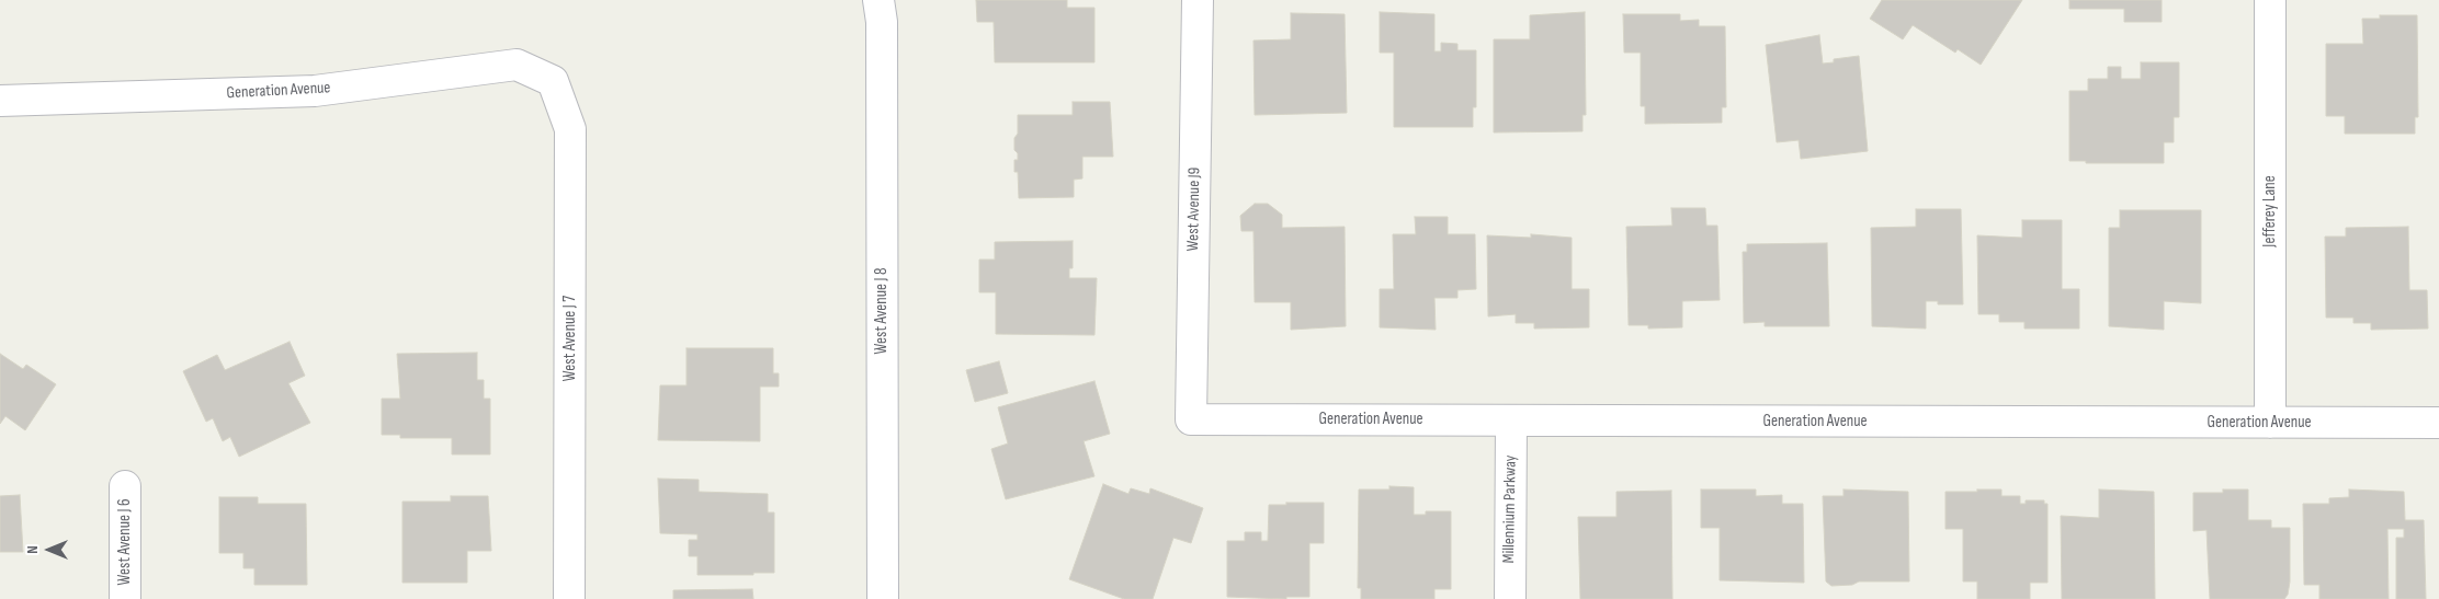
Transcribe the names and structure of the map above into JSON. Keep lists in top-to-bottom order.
{
  "streets": {
    "street": [
      "Generation Avenue",
      "West Avenue J9",
      "Jefferey Lane",
      "West Avenue J 8",
      "West Avenue J 7",
      "Millennium Parkway",
      "West Avenue J 6"
    ]
  },
  "crossings": [
    ["Generation Avenue", "West Avenue J9"],
    ["Generation Avenue", "Jefferey Lane"],
    ["Generation Avenue", "West Avenue J 7"],
    ["Generation Avenue", "Millennium Parkway"]
  ],
  "north": "left"
}
